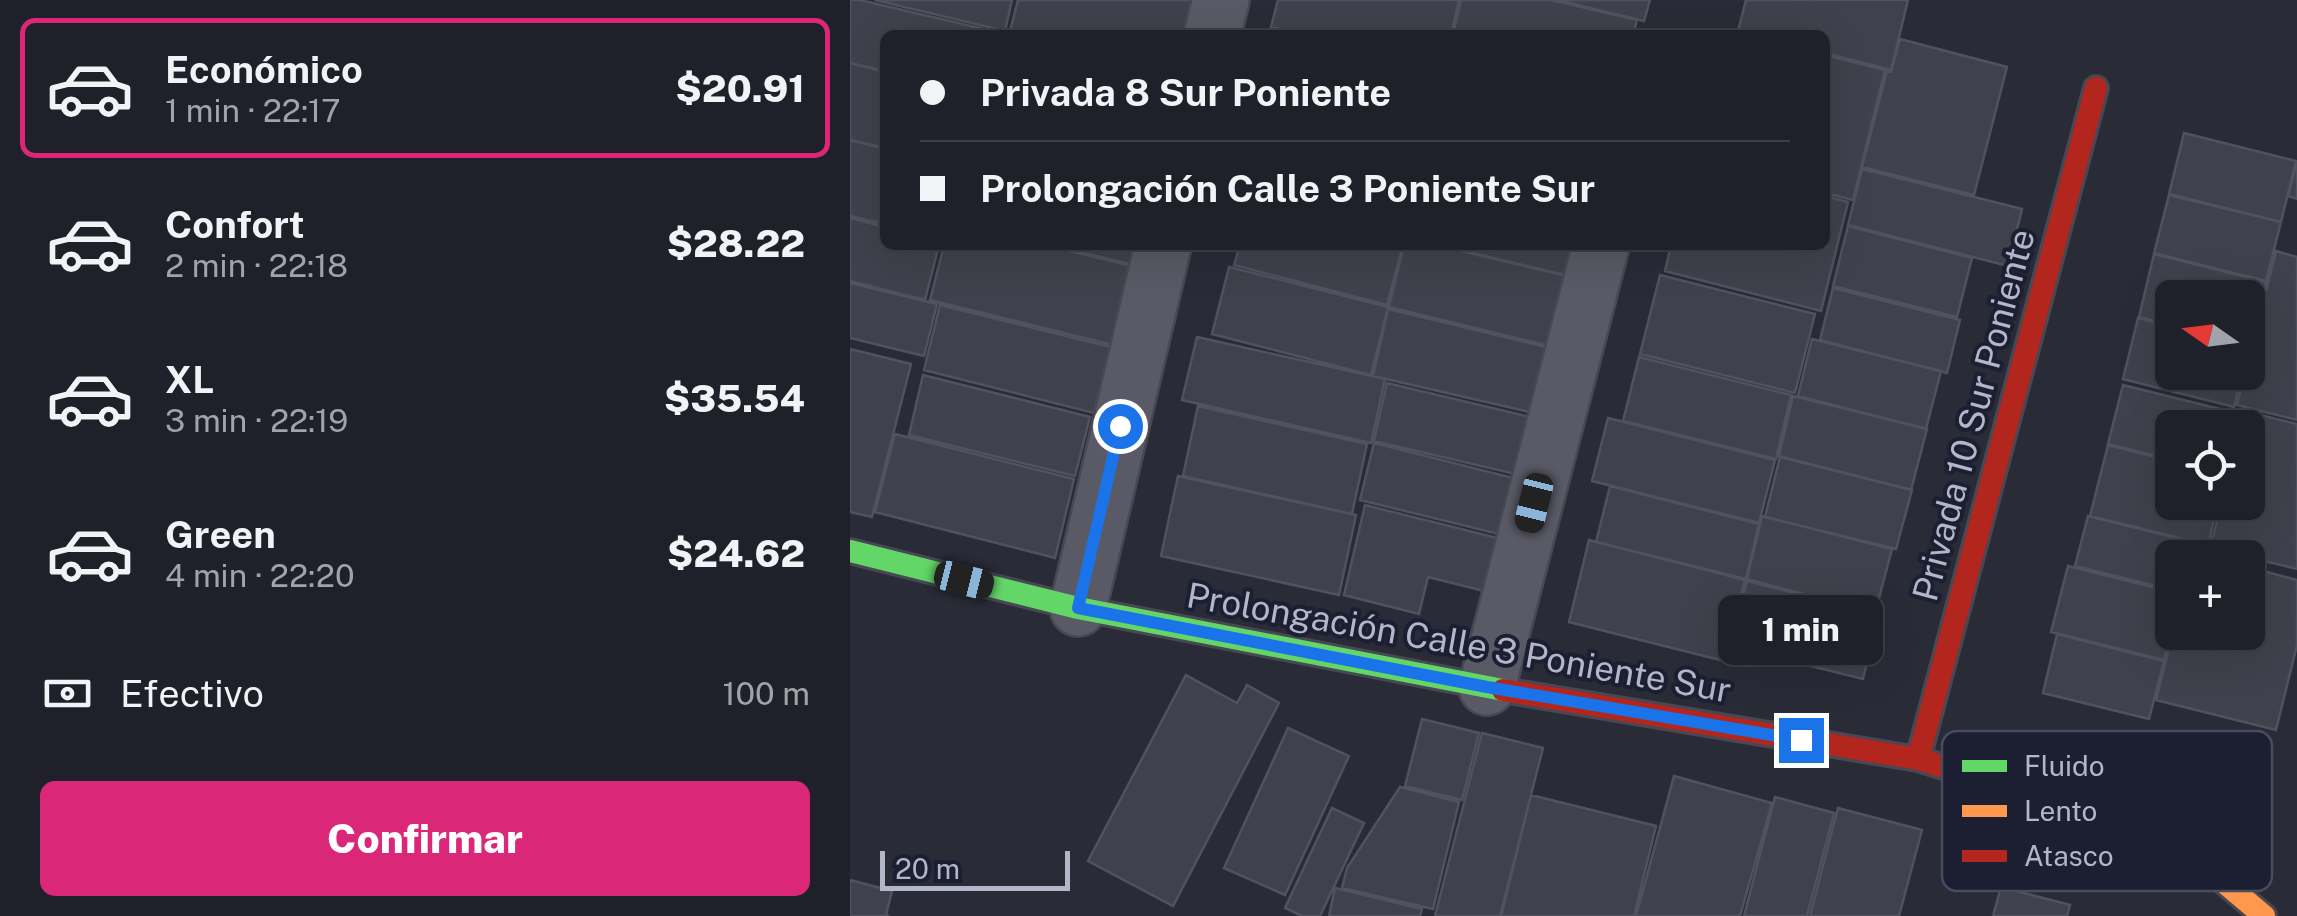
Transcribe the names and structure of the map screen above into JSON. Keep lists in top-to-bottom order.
{
  "streets": {
    "street": ["Privada 10 Sur Poniente", "Prolongación Calle 3 Poniente Sur"]
  },
  "crossings": [
    ["Privada 10 Sur Poniente", "Prolongación Calle 3 Poniente Sur"]
  ],
  "legend": ["Fluido", "Lento", "Atasco"],
  "scale_bar": "20 m",
  "north": "left",
  "page": {
    "list": [
      {
        "name": "Económico",
        "note": "1 min · 22:17",
        "value": "$20.91"
      },
      {
        "name": "Confort",
        "note": "2 min · 22:18",
        "value": "$28.22"
      },
      {
        "name": "XL",
        "note": "3 min · 22:19",
        "value": "$35.54"
      },
      {
        "name": "Green",
        "note": "4 min · 22:20",
        "value": "$24.62"
      }
    ],
    "banner": ["Privada 8 Sur Poniente", "Prolongación Calle 3 Poniente Sur"],
    "map_buttons": "+",
    "bubble": "1 min",
    "pay": ["Efectivo", "100 m"],
    "buttons": "Confirmar",
    "scale": "20 m"
  }
}
